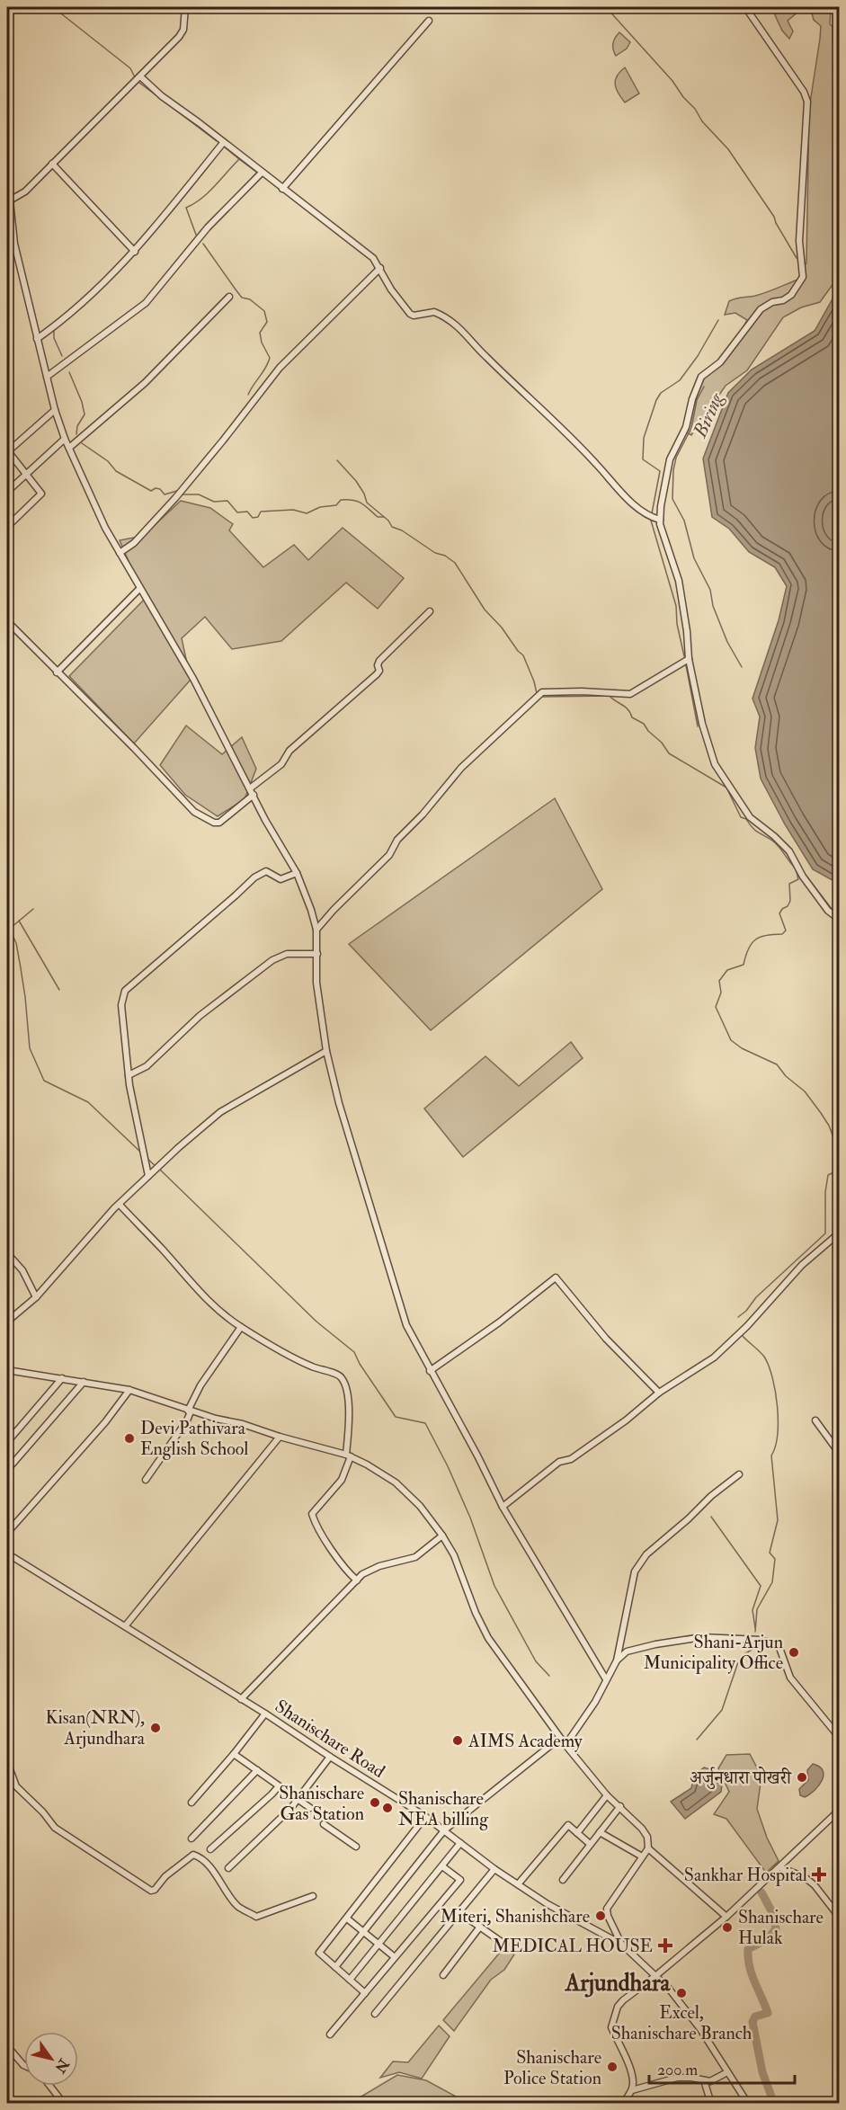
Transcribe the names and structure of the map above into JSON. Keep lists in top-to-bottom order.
{
  "streets": {
    "street": ["Shanischare Road"]
  },
  "districts": ["Arjundhara"],
  "water": ["Biring"],
  "places": {
    "other": [
      "Devi Pathivara English School",
      "Shani-Arjun Municipality Office",
      "Kisan(NRN), Arjundhara",
      "AIMS Academy",
      "अर्जुनधारा पोखरी",
      "Shanischare Gas Station",
      "Shanischare NEA billing",
      "Miteri, Shanishchare",
      "Shanischare Hulak",
      "Excel, Shanischare Branch",
      "Shanischare Police Station"
    ],
    "health": ["Sankhar Hospital", "MEDICAL HOUSE"]
  },
  "scale_bar": "200 m",
  "north": "bottom right"
}
